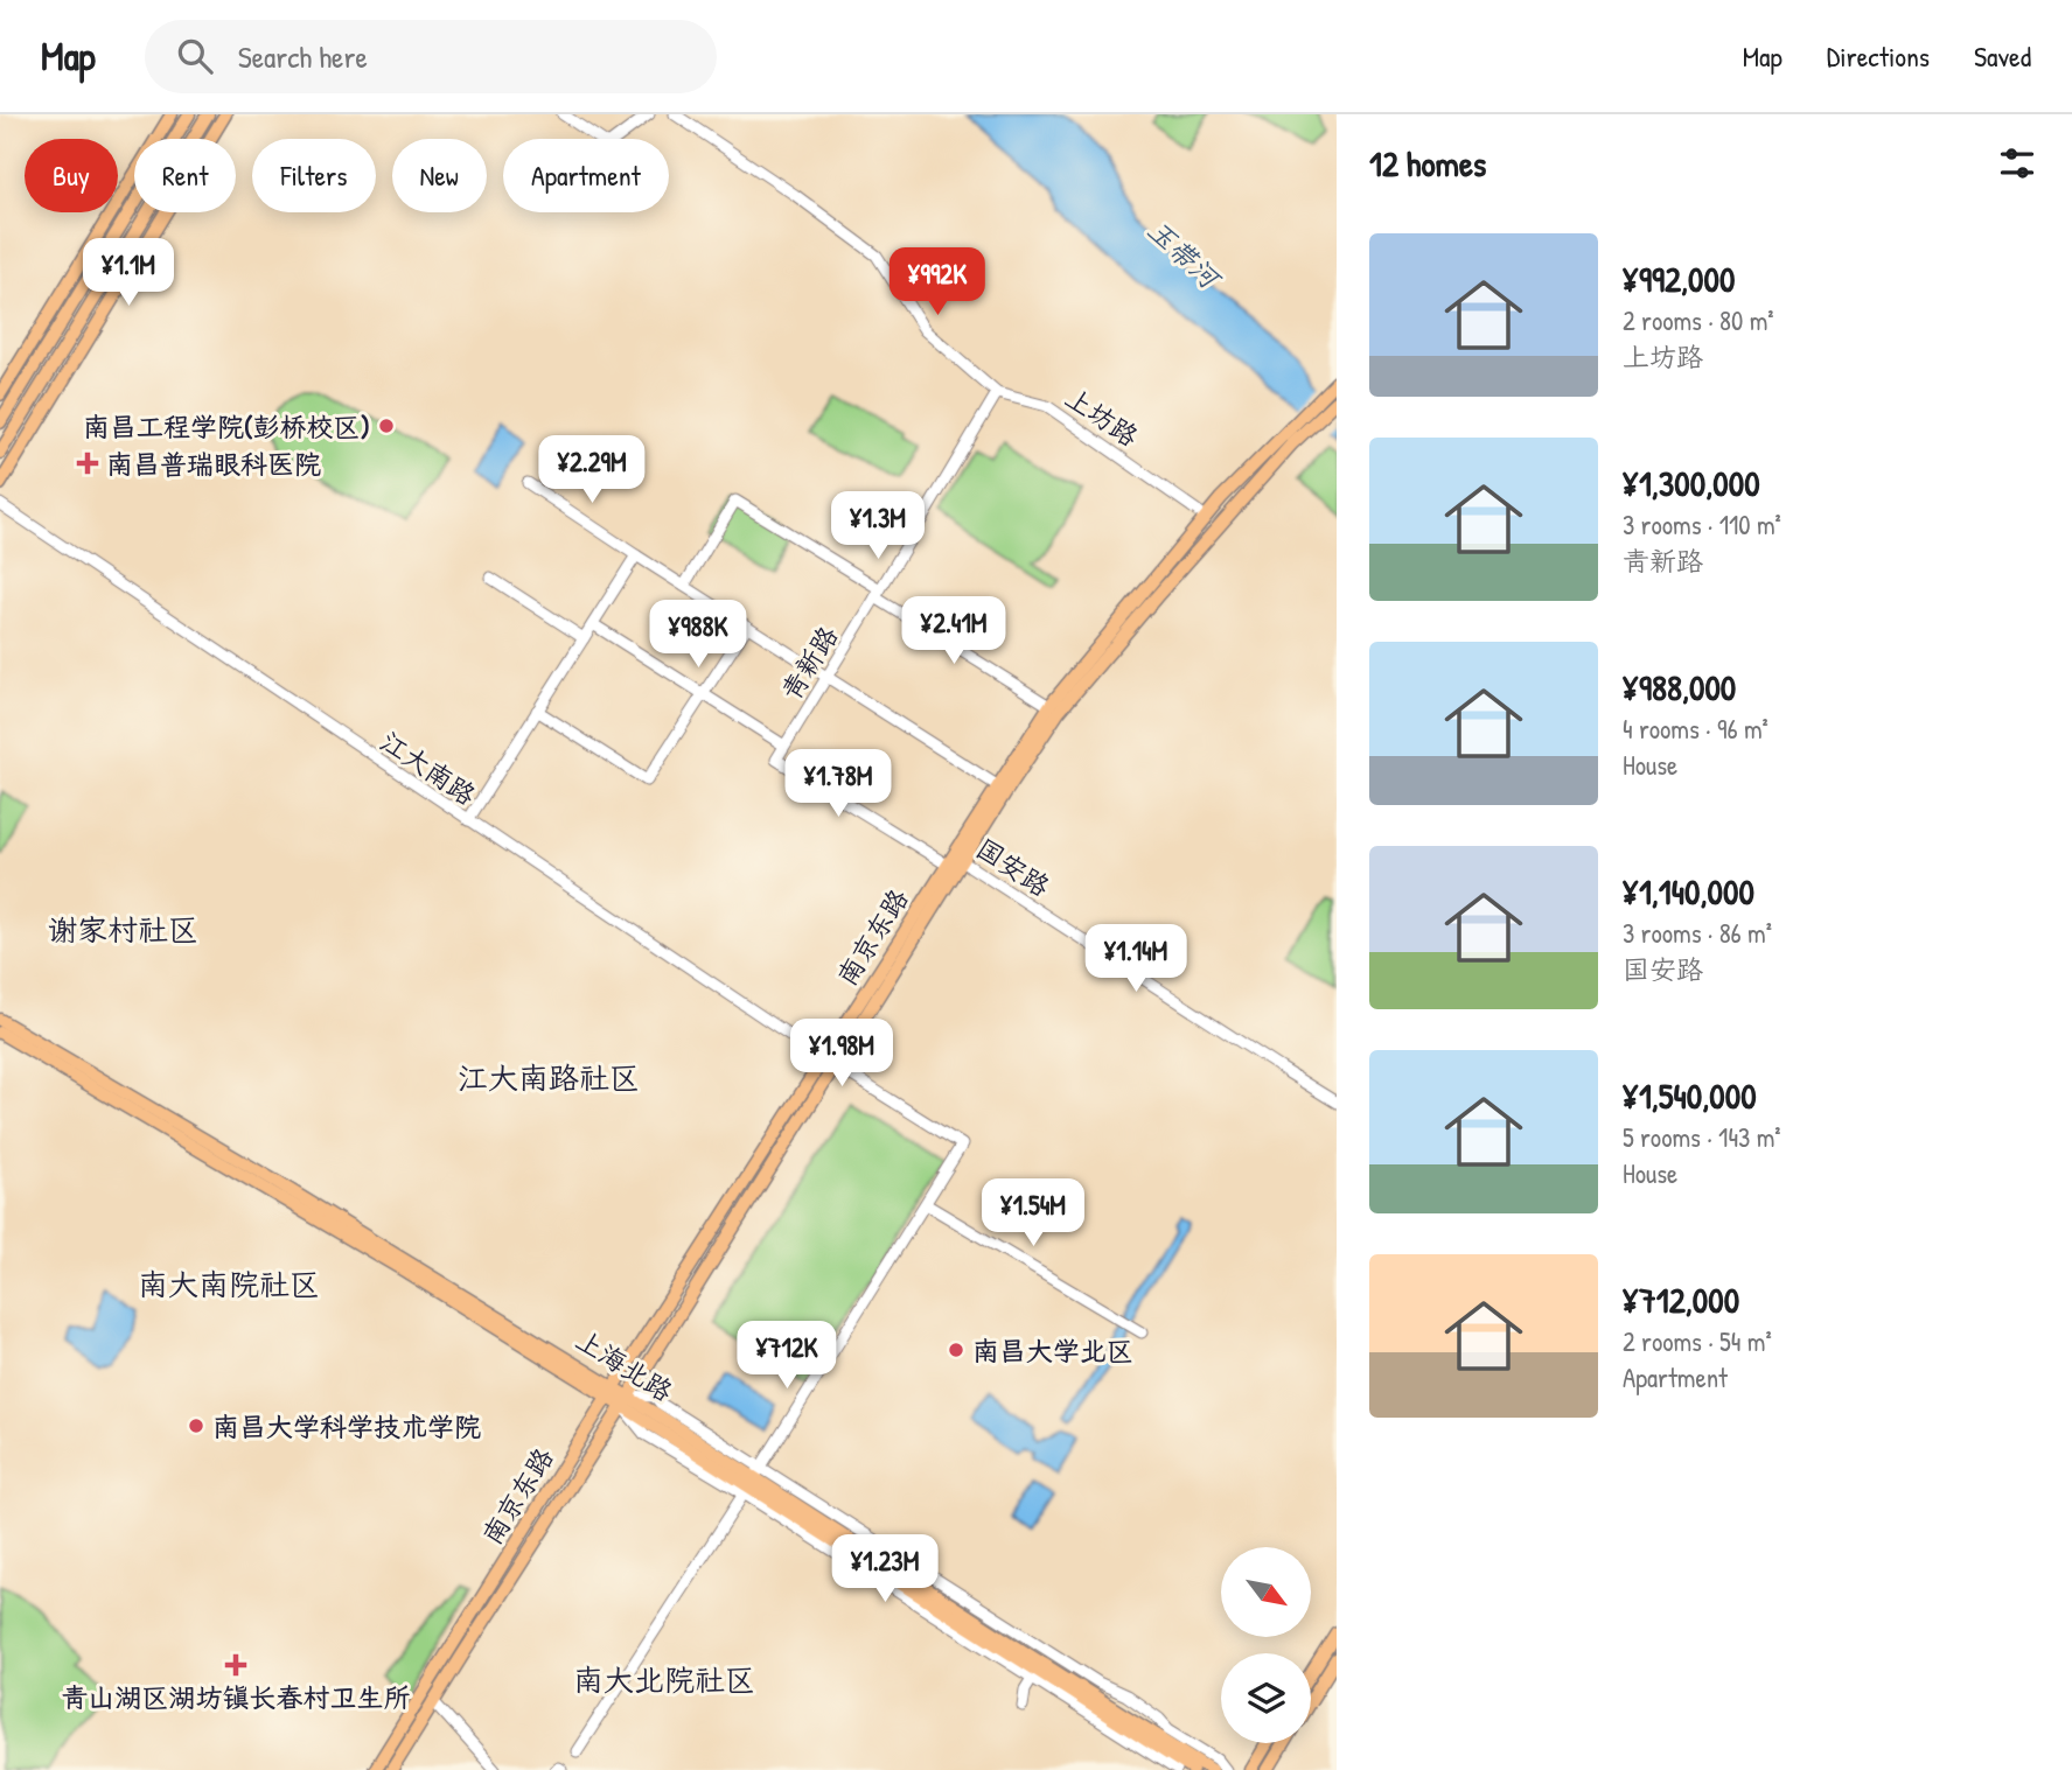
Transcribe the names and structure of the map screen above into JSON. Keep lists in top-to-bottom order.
{
  "streets": {
    "main road": ["南京东路", "上海北路"],
    "street": [
      "上坊路",
      "青新路",
      "江大南路",
      "国安路"
    ]
  },
  "crossings": [
    ["上坊路", "青新路"],
    ["上坊路", "南京东路"],
    ["青新路", "国安路"],
    ["江大南路", "南京东路"],
    ["国安路", "南京东路"],
    ["南京东路", "上海北路"]
  ],
  "districts": [
    "谢家村社区",
    "江大南路社区",
    "南大南院社区",
    "南大北院社区"
  ],
  "water": ["玉带河"],
  "places": {
    "other": ["南昌工程学院(彭桥校区)", "南昌大学北区", "南昌大学科学技术学院"],
    "health": ["南昌普瑞眼科医院", "青山湖区湖坊镇长春村卫生所"]
  },
  "north": "bottom right",
  "page": {
    "header": "Map",
    "search": "Search here",
    "nav": ["Map", "Directions", "Saved"],
    "heading": "12 homes",
    "chip": [
      "Buy",
      "Rent",
      "Filters",
      "New",
      "Apartment"
    ],
    "list": [
      {
        "name": "¥992,000",
        "note": "2 rooms · 80 m² · 上坊路"
      },
      {
        "name": "¥1,300,000",
        "note": "3 rooms · 110 m² · 青新路"
      },
      {
        "name": "¥988,000",
        "note": "4 rooms · 96 m² · House"
      },
      {
        "name": "¥1,140,000",
        "note": "3 rooms · 86 m² · 国安路"
      },
      {
        "name": "¥1,540,000",
        "note": "5 rooms · 143 m² · House"
      },
      {
        "name": "¥712,000",
        "note": "2 rooms · 54 m² · Apartment"
      }
    ],
    "price": [
      "¥1.1M",
      "¥992K",
      "¥2.29M",
      "¥1.3M",
      "¥2.41M",
      "¥988K",
      "¥1.78M",
      "¥1.14M",
      "¥1.98M",
      "¥1.54M",
      "¥712K",
      "¥1.23M"
    ]
  }
}
